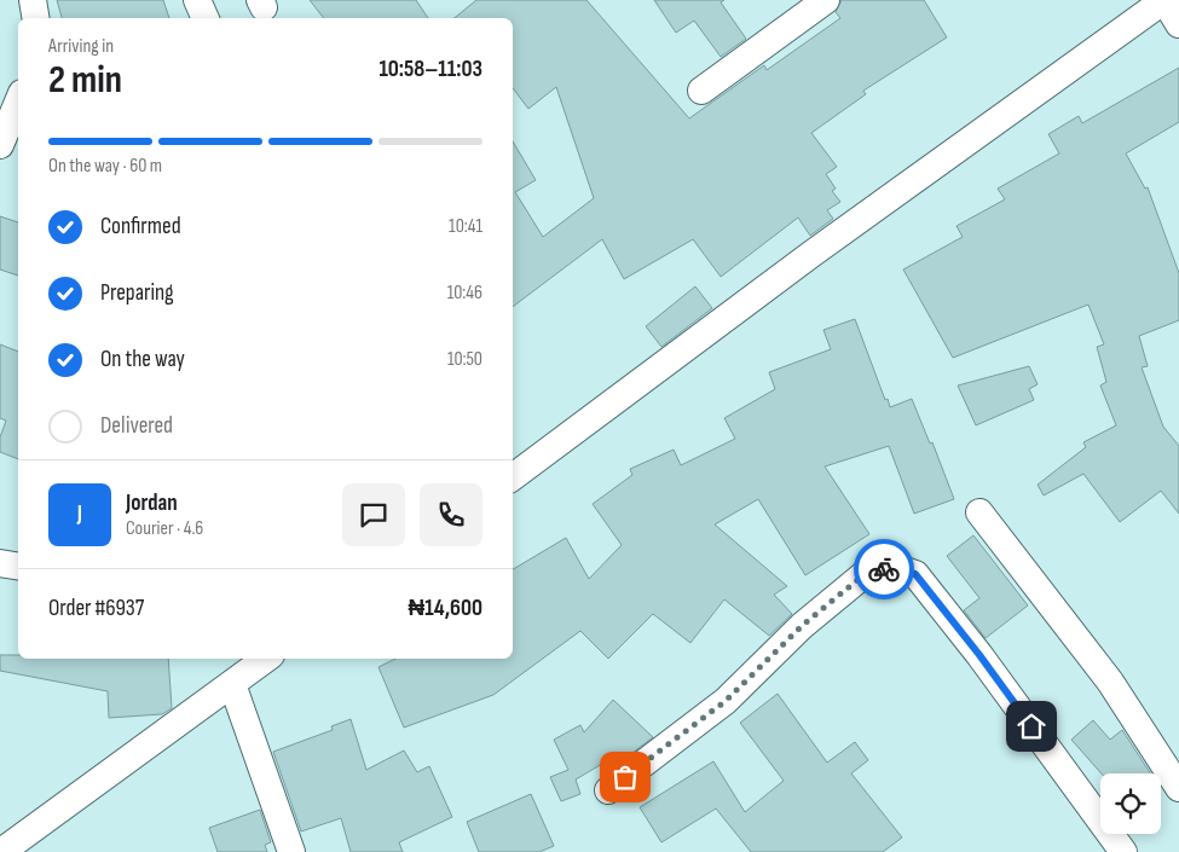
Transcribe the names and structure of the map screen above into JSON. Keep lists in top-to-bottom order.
{
  "page": {
    "heading": ["2 min", "Arriving in", "10:58–11:03"],
    "panel": [
      "Jordan",
      "Courier · 4.6",
      "Order #6937",
      "₦14,600"
    ],
    "bar": "On the way · 60 m",
    "list": [
      ["Confirmed", "10:41"],
      ["Preparing", "10:46"],
      ["On the way", "10:50"],
      "Delivered"
    ],
    "round": "J"
  }
}
